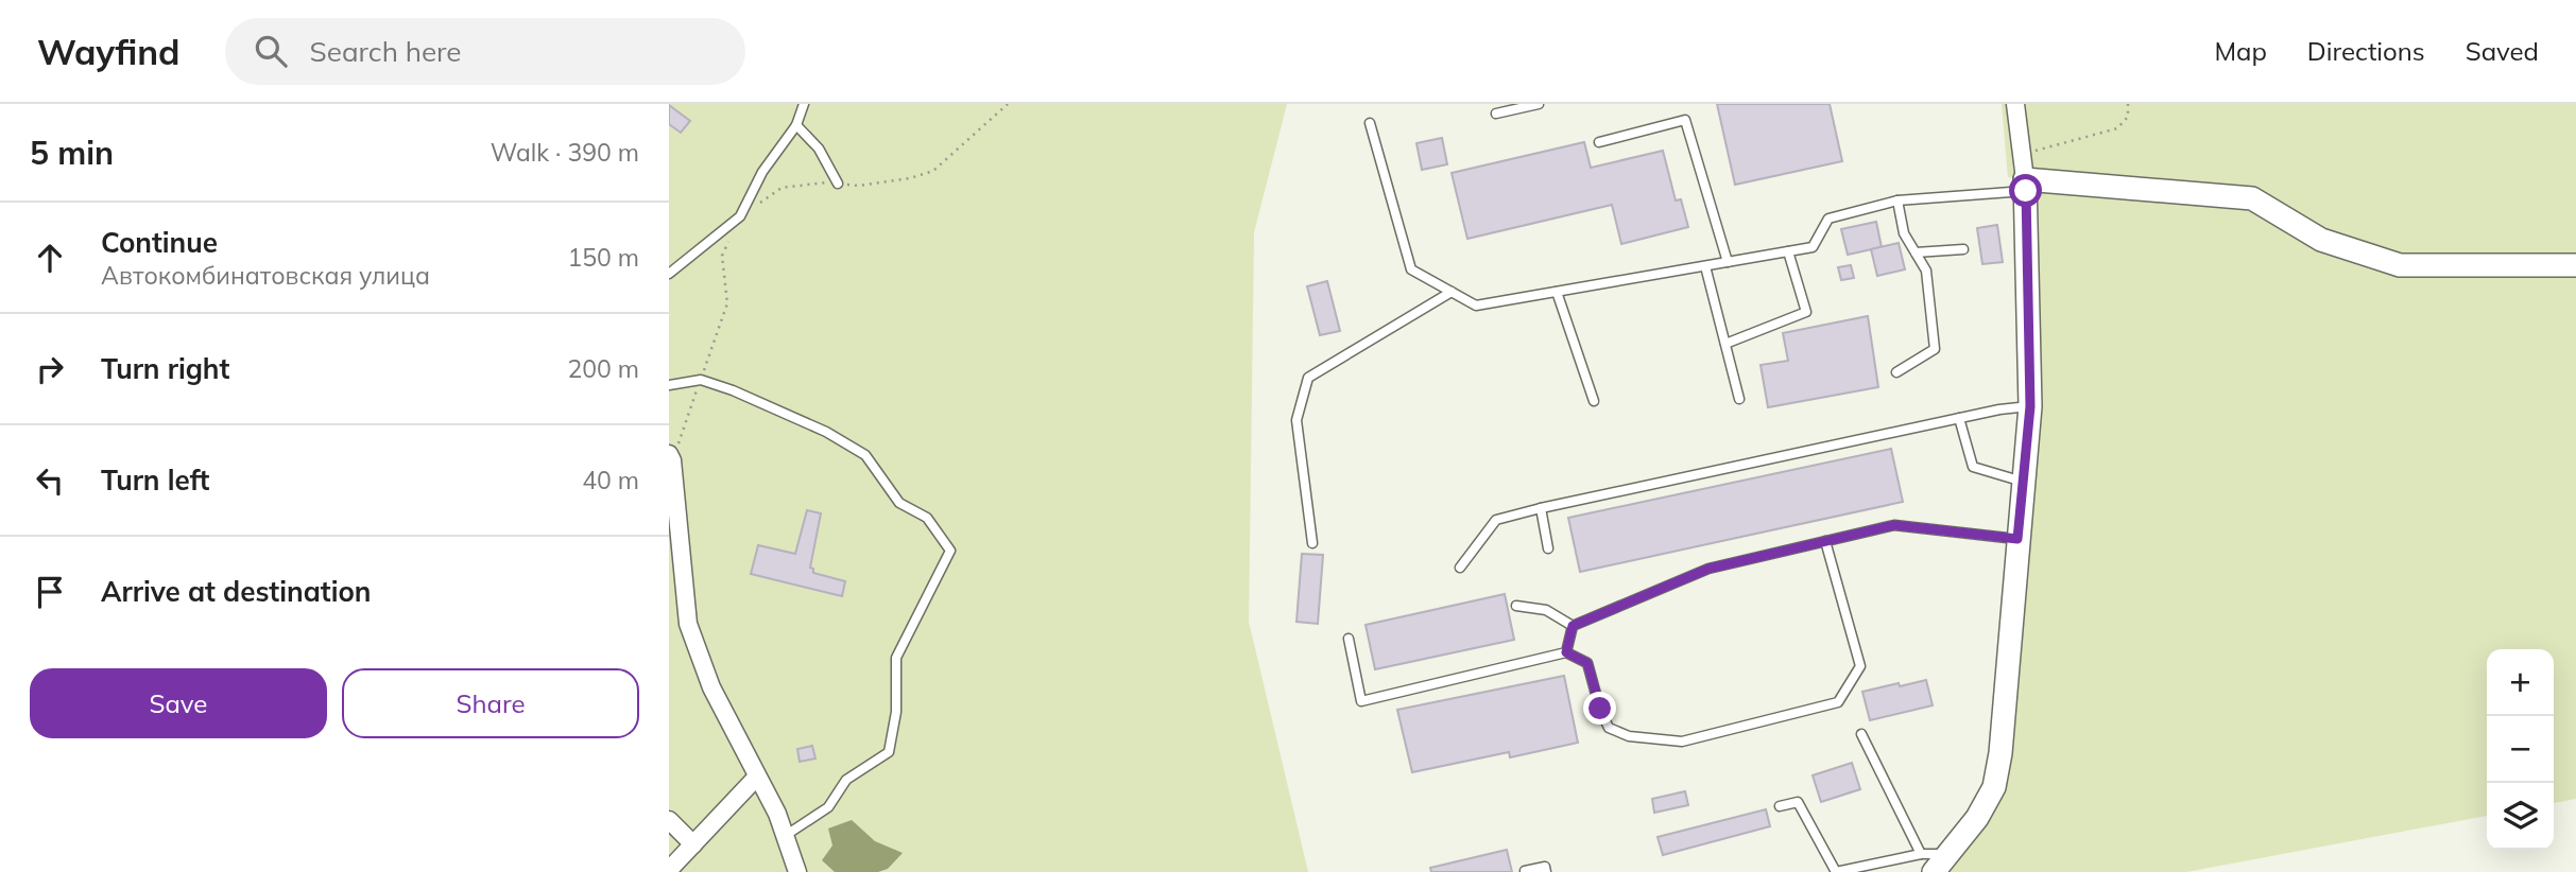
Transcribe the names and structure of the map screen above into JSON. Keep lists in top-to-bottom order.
{
  "page": {
    "header": "Wayfind",
    "search": "Search here",
    "nav": ["Map", "Directions", "Saved"],
    "heading": ["5 min", "Walk · 390 m"],
    "list": [
      ["Continue", "Автокомбинатовская улица", "150 m"],
      ["Turn right", "200 m"],
      ["Turn left", "40 m"],
      "Arrive at destination"
    ],
    "buttons": ["Save", "Share"],
    "map_buttons": ["+", "−"]
  }
}
